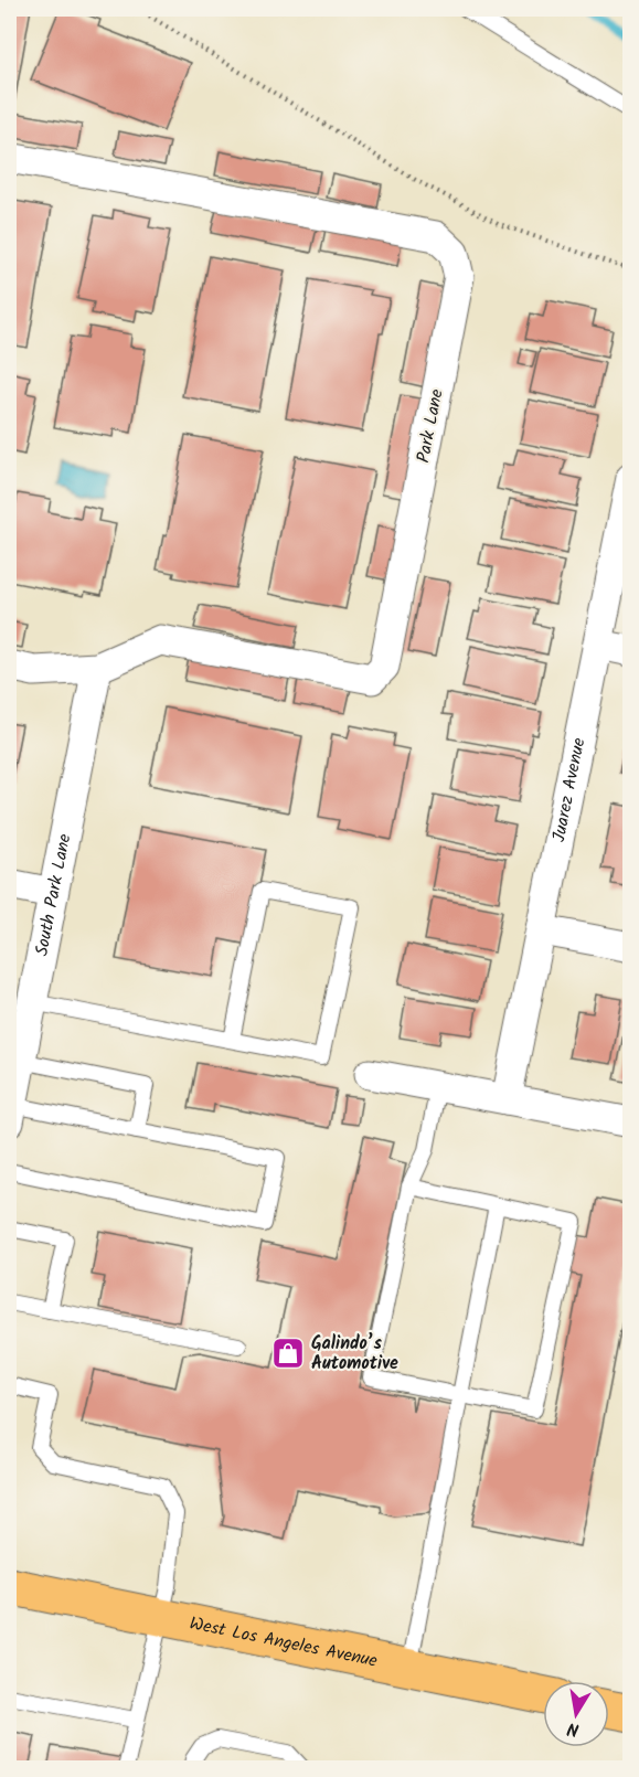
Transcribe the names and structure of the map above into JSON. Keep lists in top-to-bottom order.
{
  "streets": {
    "main road": ["West Los Angeles Avenue"],
    "street": ["Park Lane", "Juarez Avenue", "South Park Lane"]
  },
  "crossings": [
    ["Park Lane", "South Park Lane"]
  ],
  "places": {
    "shop": ["Galindo’s Automotive"]
  },
  "north": "bottom"
}
